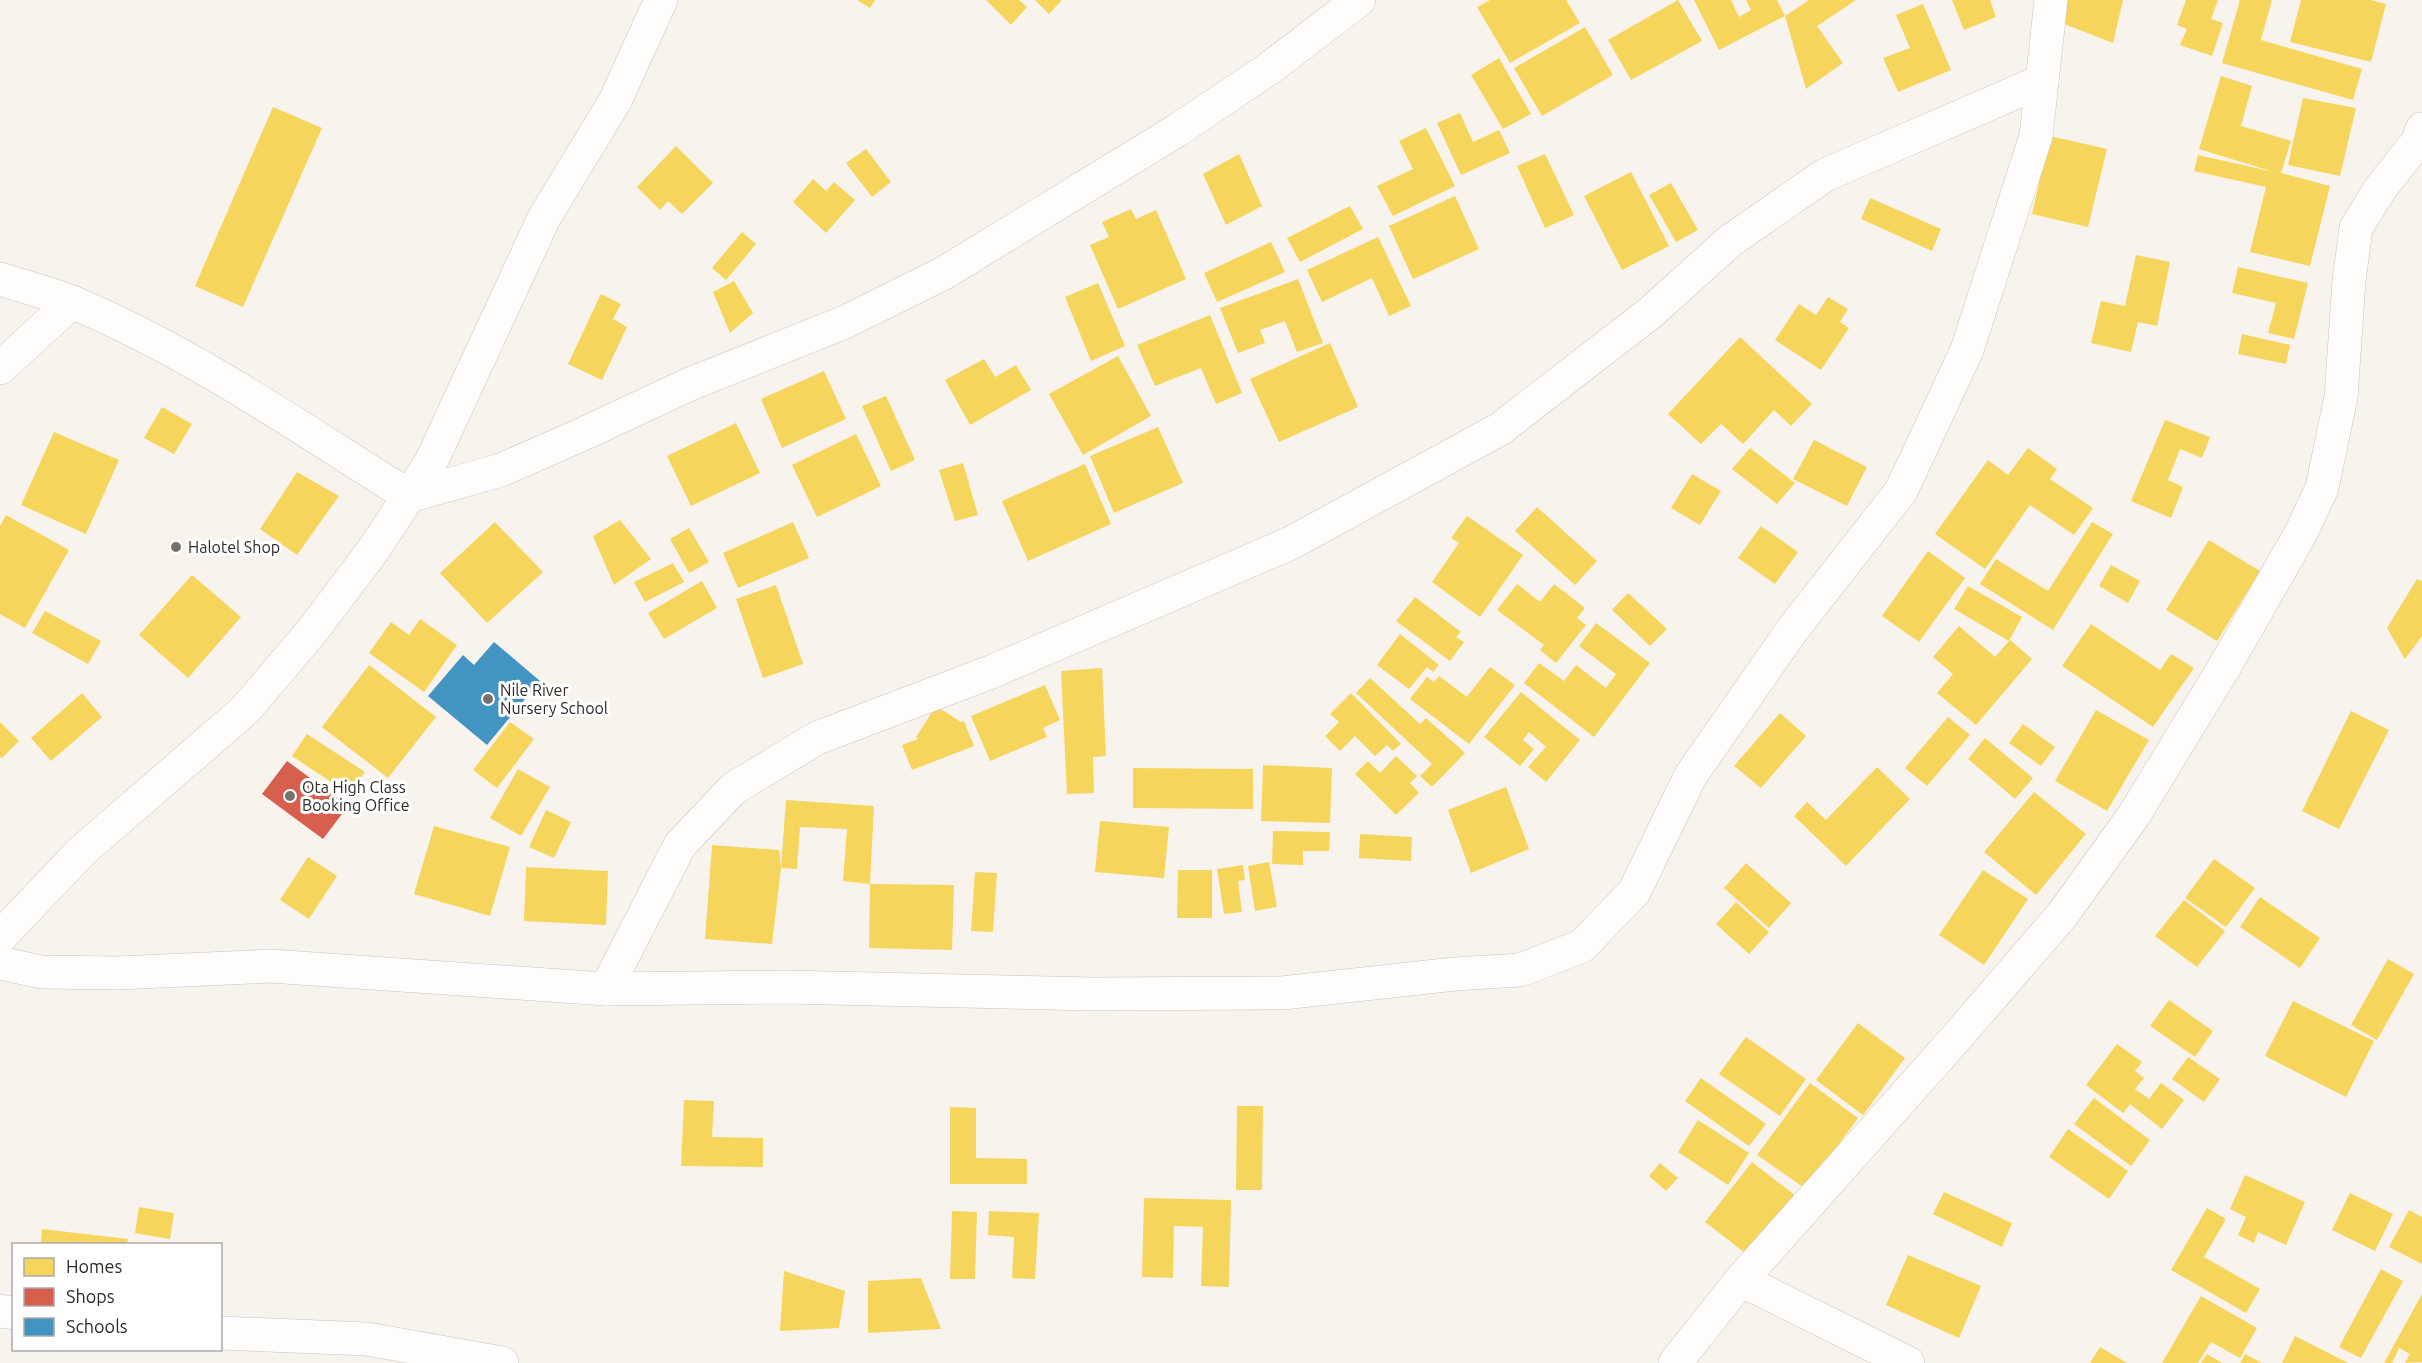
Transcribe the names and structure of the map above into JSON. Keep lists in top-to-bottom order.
{
  "places": ["Halotel Shop", "Nile River Nursery School", "Ota High Class Booking Office"],
  "legend": ["Homes", "Shops", "Schools"]
}
